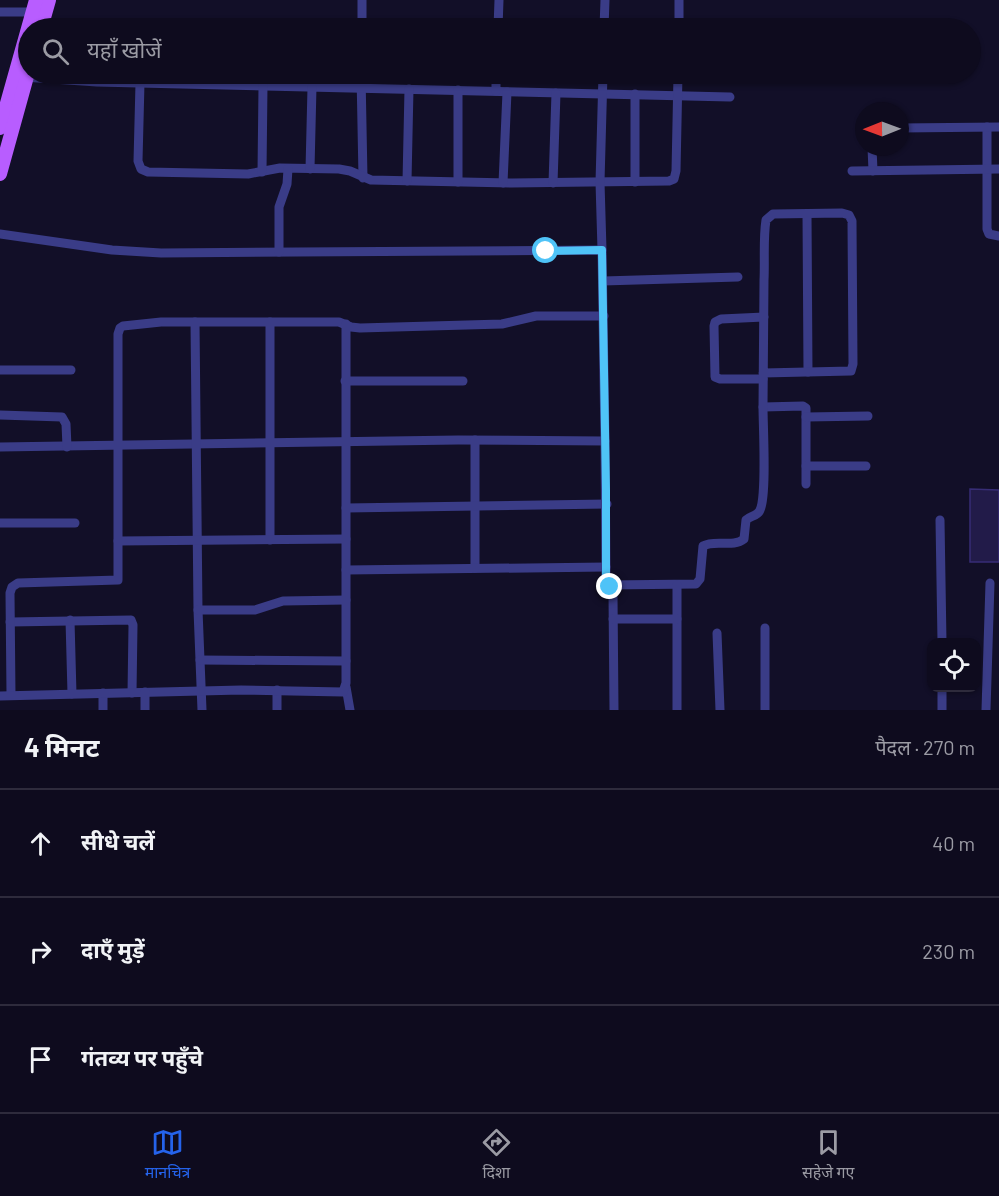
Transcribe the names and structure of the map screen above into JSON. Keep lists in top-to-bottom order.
{
  "north": "left",
  "page": {
    "search": "यहाँ खोजें",
    "heading": ["4 मिनट", "पैदल · 270 m"],
    "list": [
      ["सीधे चलें", "40 m"],
      ["दाएँ मुड़ें", "230 m"],
      "गंतव्य पर पहुँचे"
    ],
    "nav": ["मानचित्र", "दिशा", "सहेजे गए"]
  }
}
